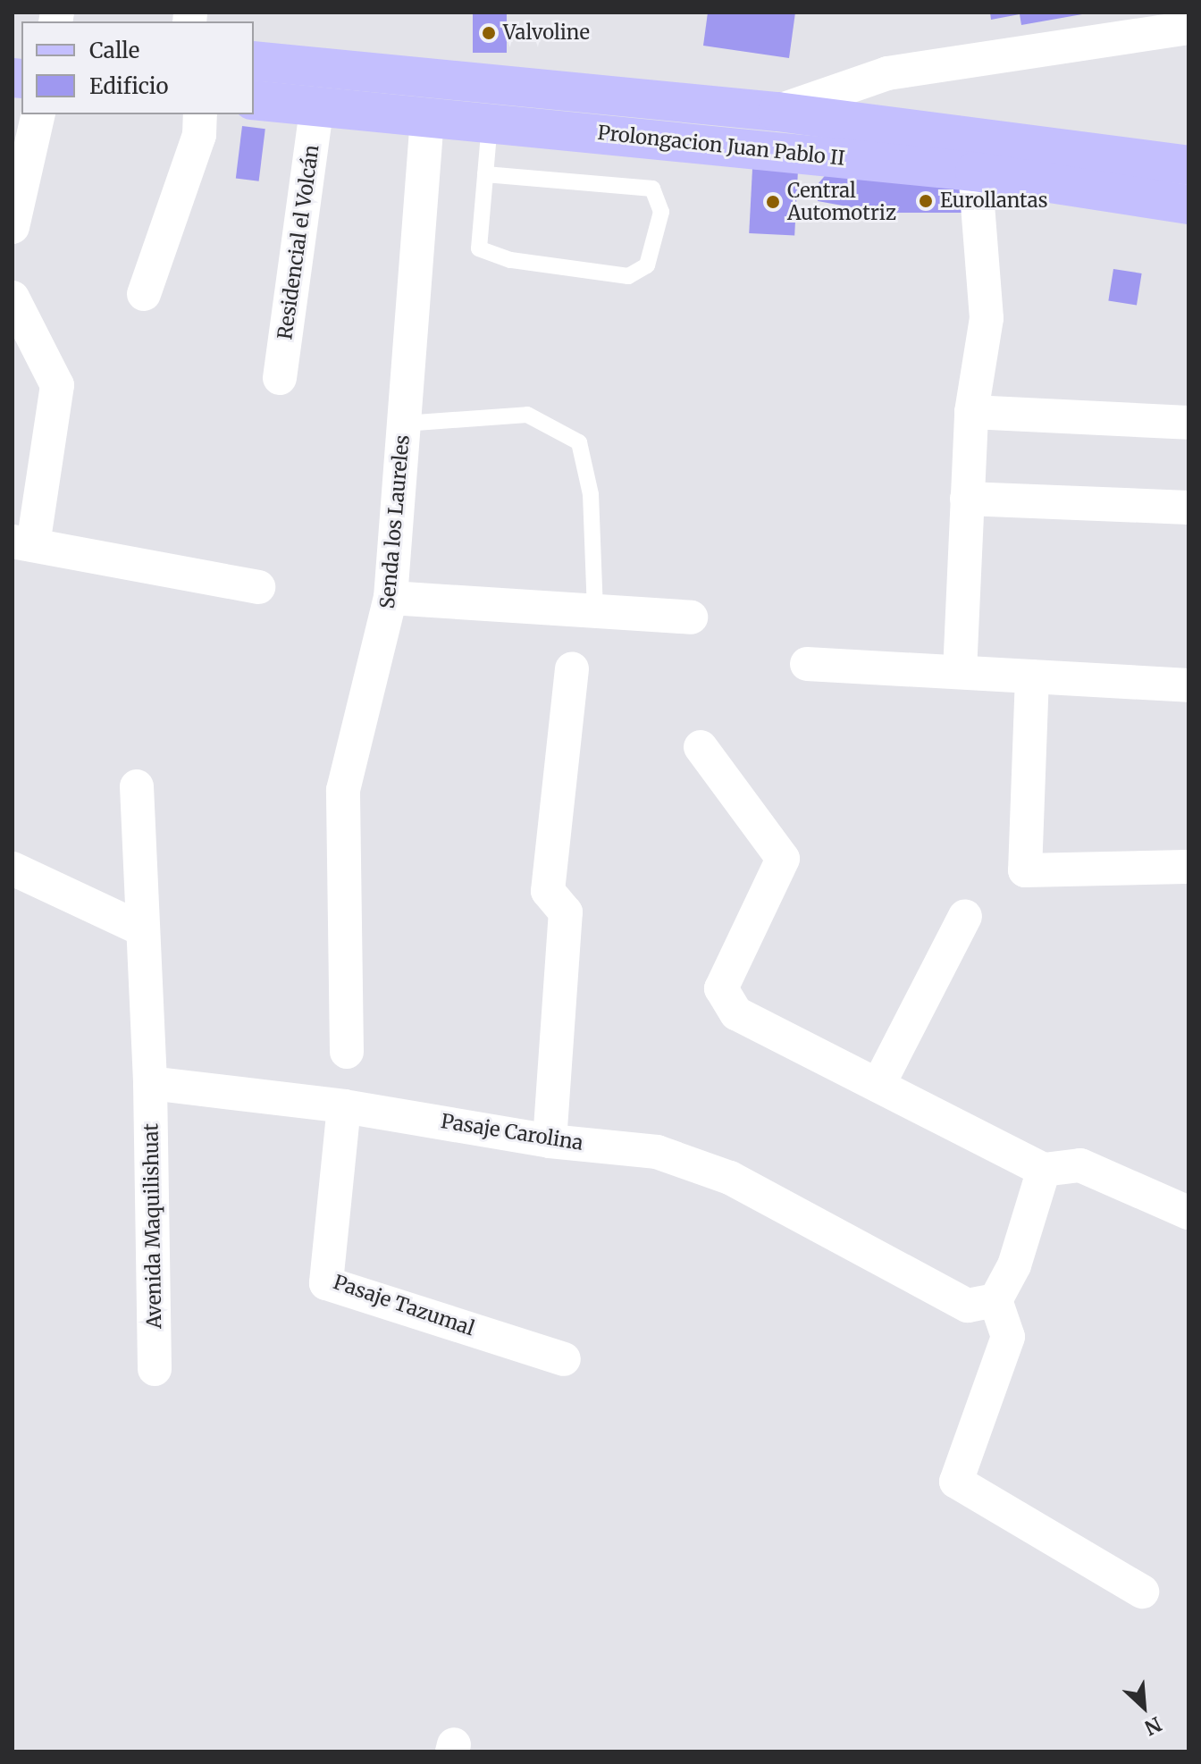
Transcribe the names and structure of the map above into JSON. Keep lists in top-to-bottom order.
{
  "streets": {
    "main road": ["Prolongacion Juan Pablo II"],
    "street": [
      "Residencial el Volcán",
      "Senda los Laureles",
      "Pasaje Carolina",
      "Avenida Maquilishuat",
      "Pasaje Tazumal"
    ]
  },
  "crossings": [
    ["Prolongacion Juan Pablo II", "Residencial el Volcán"],
    ["Prolongacion Juan Pablo II", "Senda los Laureles"],
    ["Pasaje Carolina", "Avenida Maquilishuat"],
    ["Pasaje Carolina", "Pasaje Tazumal"]
  ],
  "places": ["Valvoline", "Eurollantas", "Central Automotriz"],
  "legend": ["Calle", "Edificio"],
  "north": "bottom right"
}
